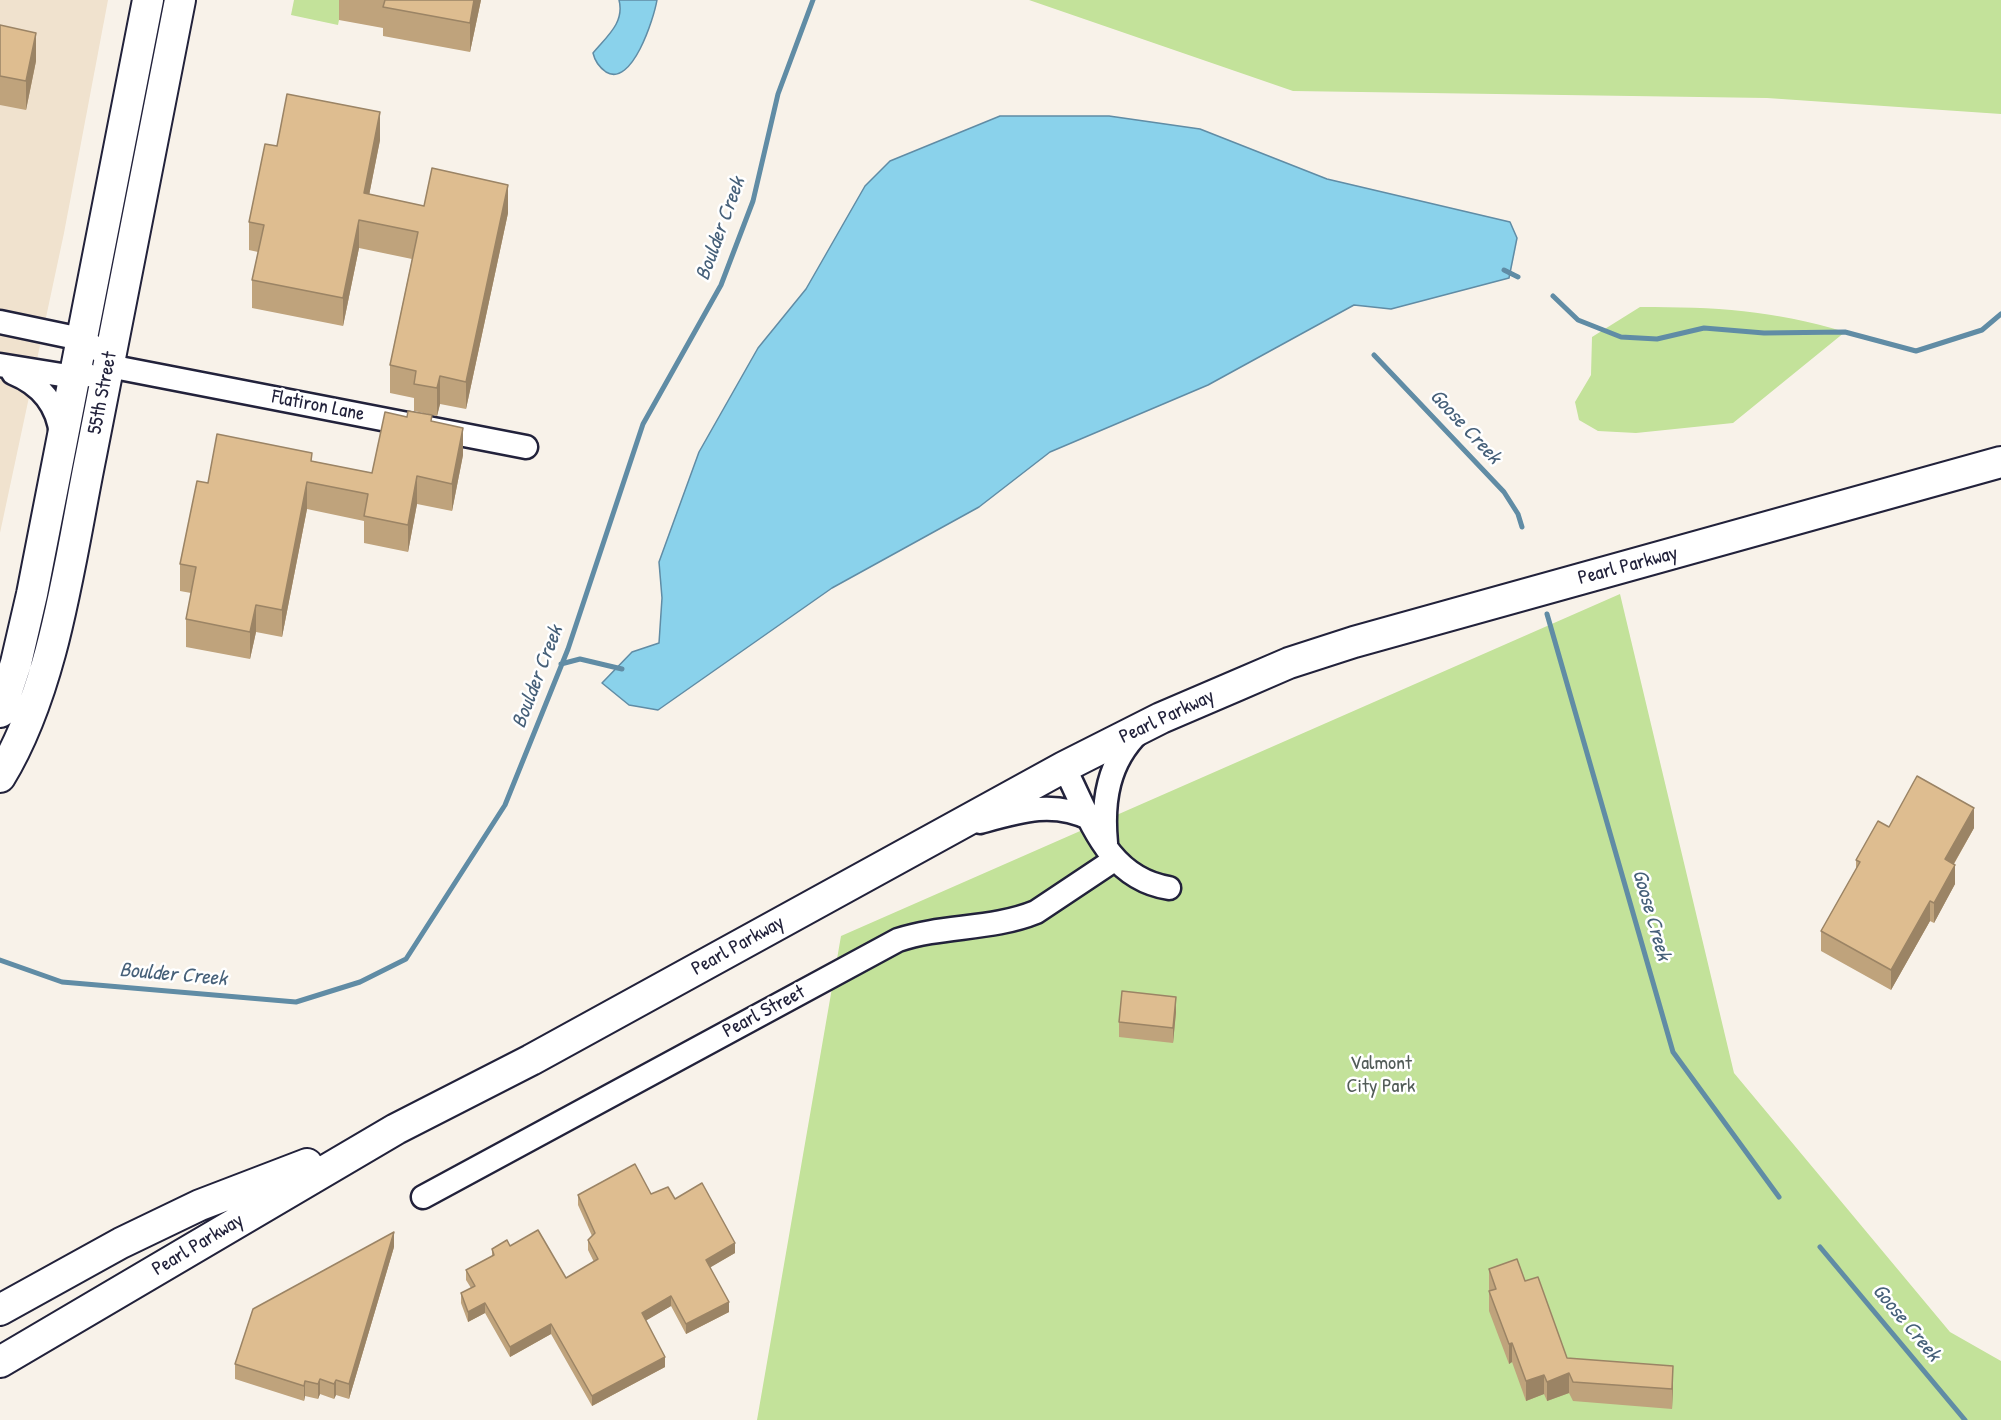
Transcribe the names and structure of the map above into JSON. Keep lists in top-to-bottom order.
{
  "streets": {
    "main road": ["55th Street", "Pearl Parkway"],
    "street": ["Flatiron Lane", "Pearl Street"]
  },
  "crossings": [
    ["55th Street", "Flatiron Lane"]
  ],
  "water": ["Boulder Creek", "Goose Creek"],
  "parks": ["Valmont City Park"]
}
